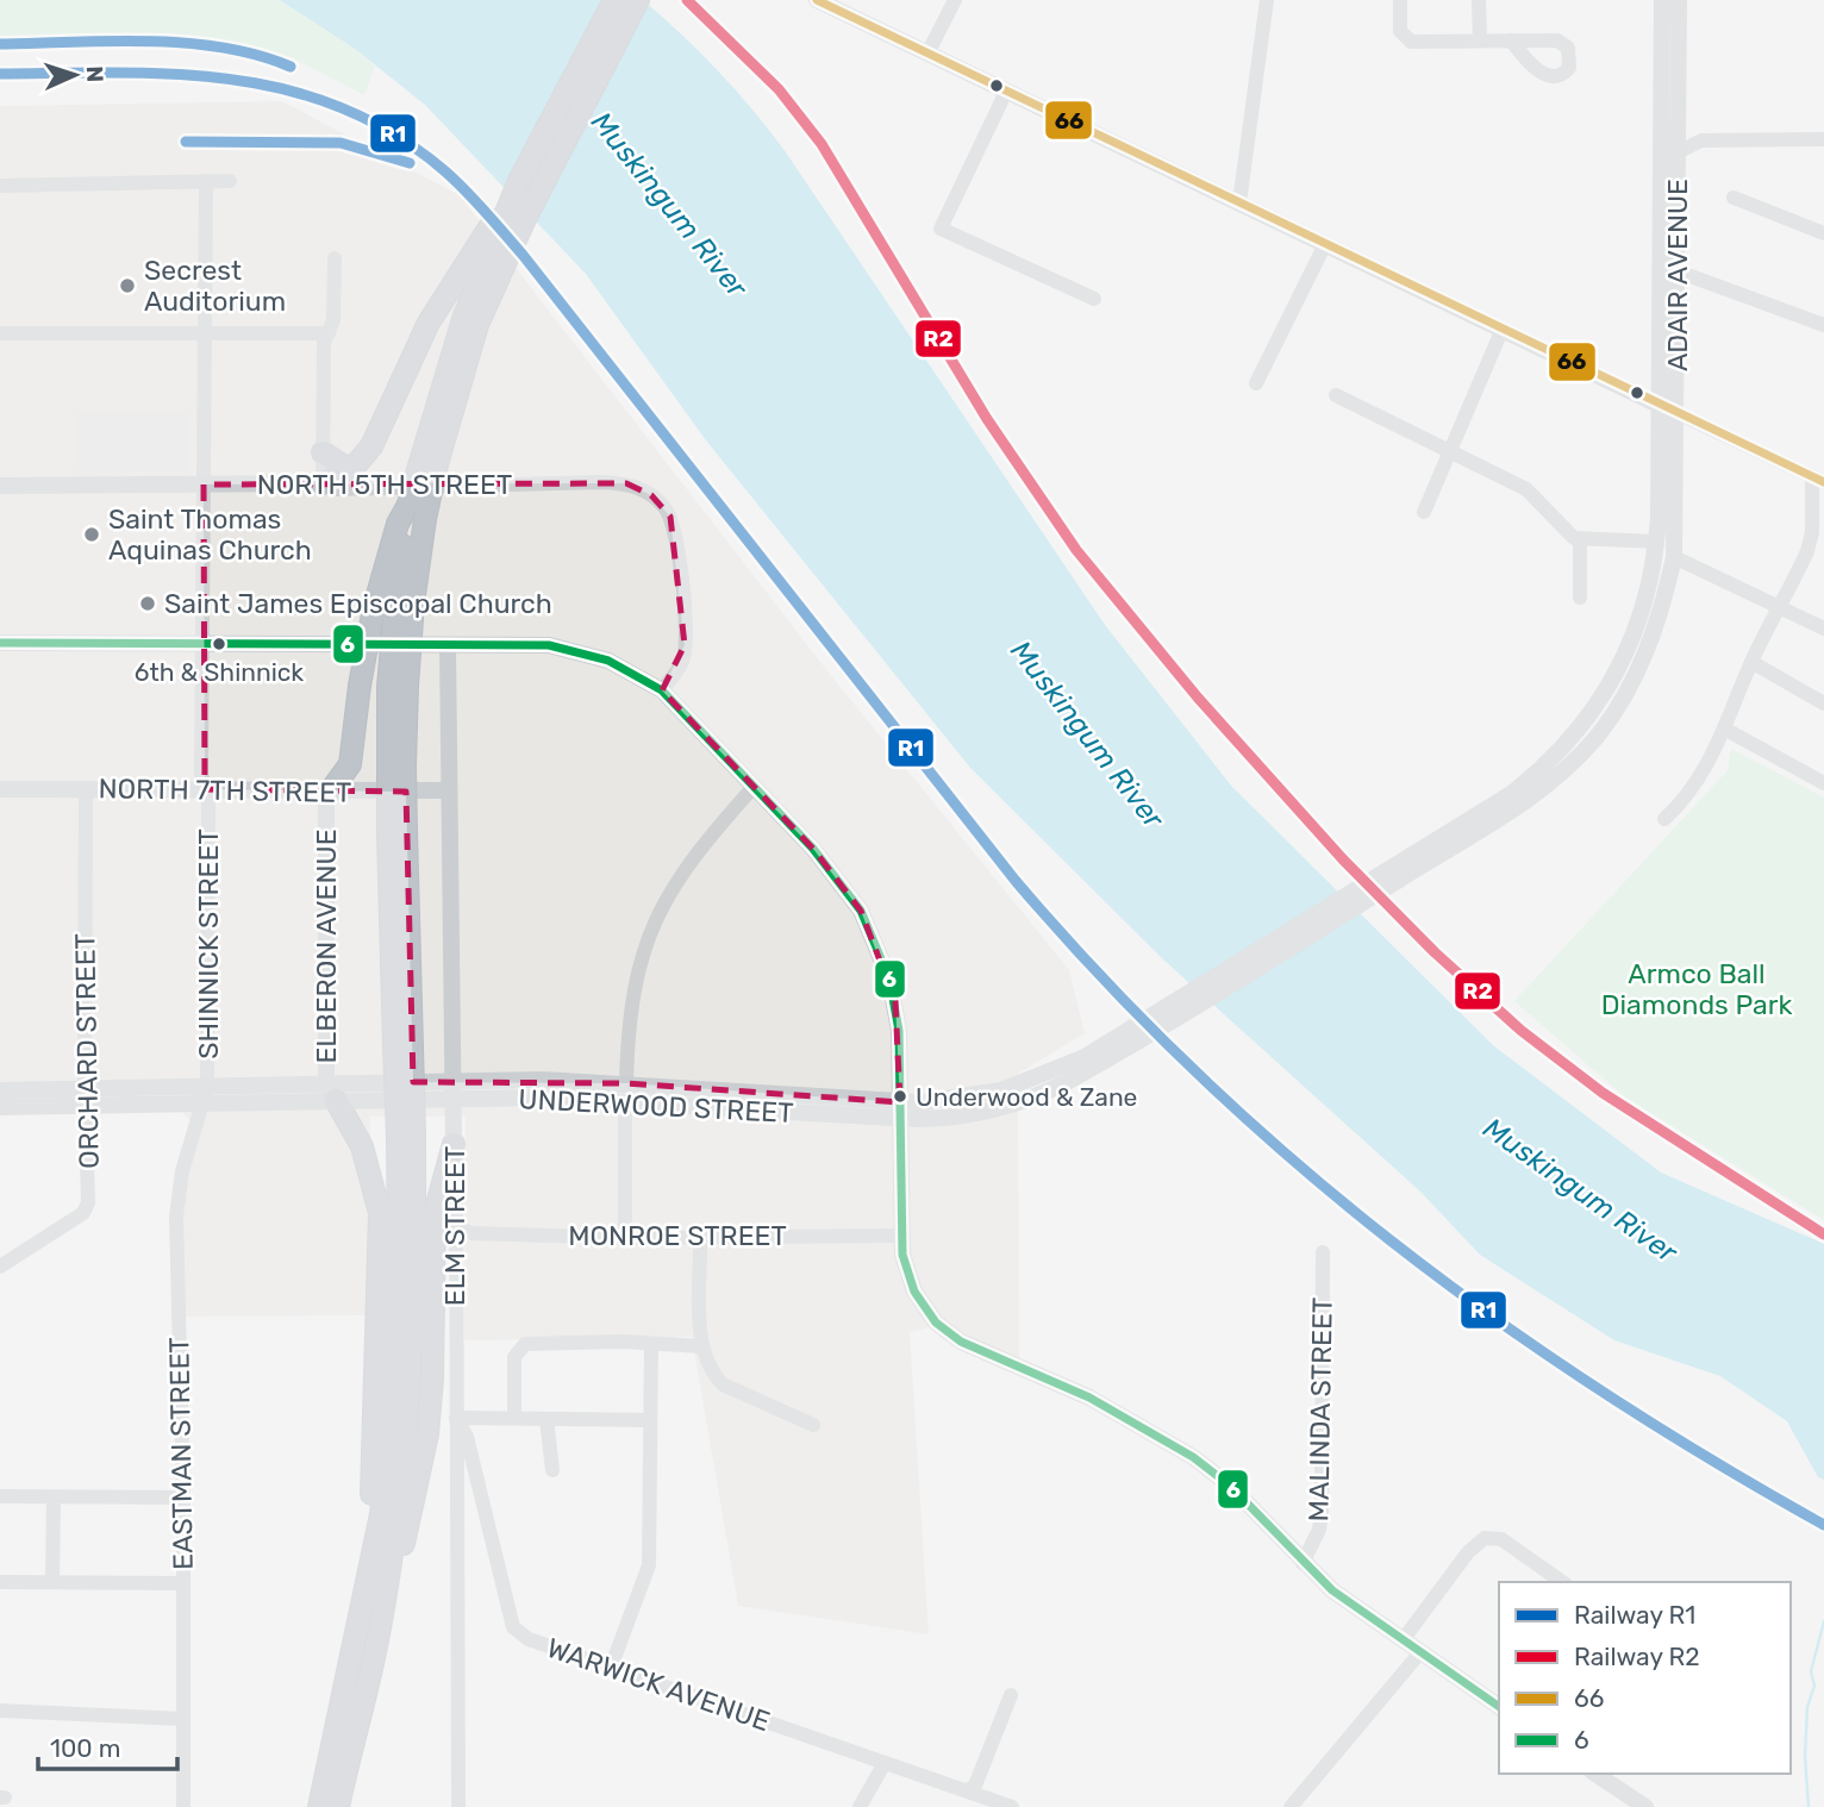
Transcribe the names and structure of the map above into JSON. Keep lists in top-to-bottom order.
{
  "streets": {
    "main road": [
      "ADAIR AVENUE",
      "NORTH 5TH STREET",
      "NORTH 7TH STREET",
      "ELBERON AVENUE",
      "UNDERWOOD STREET",
      "ELM STREET"
    ],
    "street": [
      "SHINNICK STREET",
      "ORCHARD STREET",
      "MONROE STREET",
      "MALINDA STREET",
      "EASTMAN STREET",
      "WARWICK AVENUE"
    ]
  },
  "crossings": [
    ["ADAIR AVENUE", "UNDERWOOD STREET"],
    ["NORTH 5TH STREET", "SHINNICK STREET"],
    ["NORTH 7TH STREET", "SHINNICK STREET"],
    ["NORTH 7TH STREET", "ELBERON AVENUE"],
    ["NORTH 7TH STREET", "ORCHARD STREET"],
    ["NORTH 7TH STREET", "ELM STREET"],
    ["SHINNICK STREET", "UNDERWOOD STREET"],
    ["SHINNICK STREET", "EASTMAN STREET"],
    ["ELBERON AVENUE", "UNDERWOOD STREET"],
    ["ORCHARD STREET", "UNDERWOOD STREET"],
    ["UNDERWOOD STREET", "ELM STREET"],
    ["UNDERWOOD STREET", "EASTMAN STREET"],
    ["ELM STREET", "MONROE STREET"],
    ["ELM STREET", "WARWICK AVENUE"]
  ],
  "water": ["Muskingum River"],
  "parks": ["Armco Ball Diamonds Park"],
  "places": [
    "Secrest Auditorium",
    "Saint Thomas Aquinas Church",
    "Saint James Episcopal Church",
    "6th & Shinnick",
    "Underwood & Zane"
  ],
  "lines": [
    "rail line R2",
    "transit line 66",
    "rail line R1",
    "transit line 6"
  ],
  "legend": [
    "Railway R1",
    "Railway R2",
    "66",
    "6"
  ],
  "scale_bar": "100 m",
  "north": "right"
}
